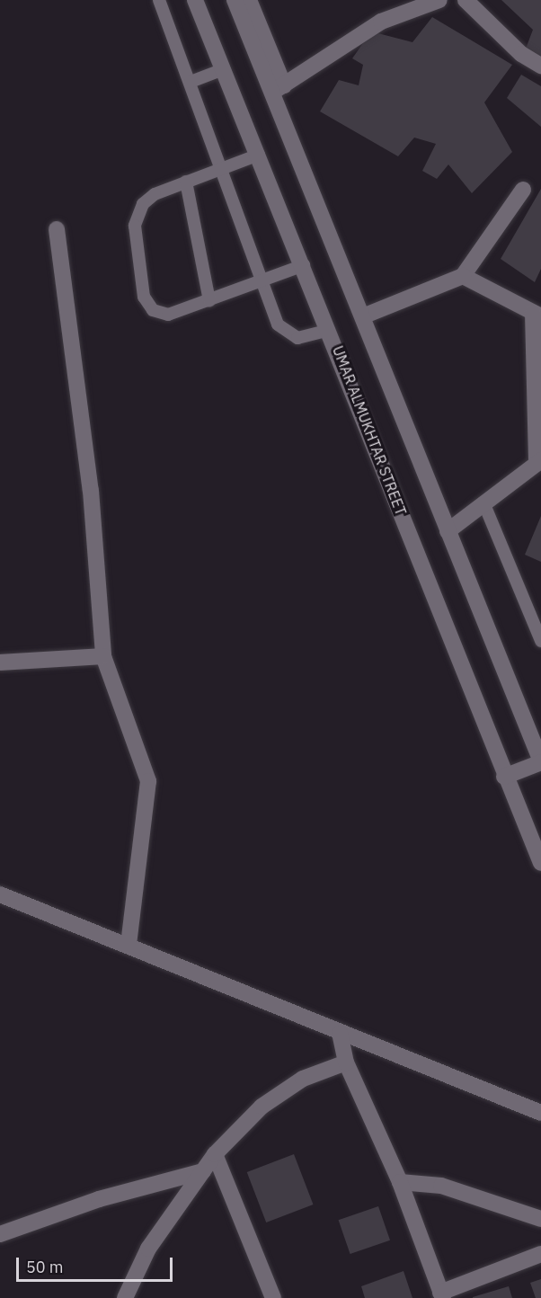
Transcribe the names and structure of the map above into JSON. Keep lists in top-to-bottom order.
{
  "streets": {
    "street": ["UMAR ALMUKHTAR STREET"]
  },
  "scale_bar": "50 m"
}
